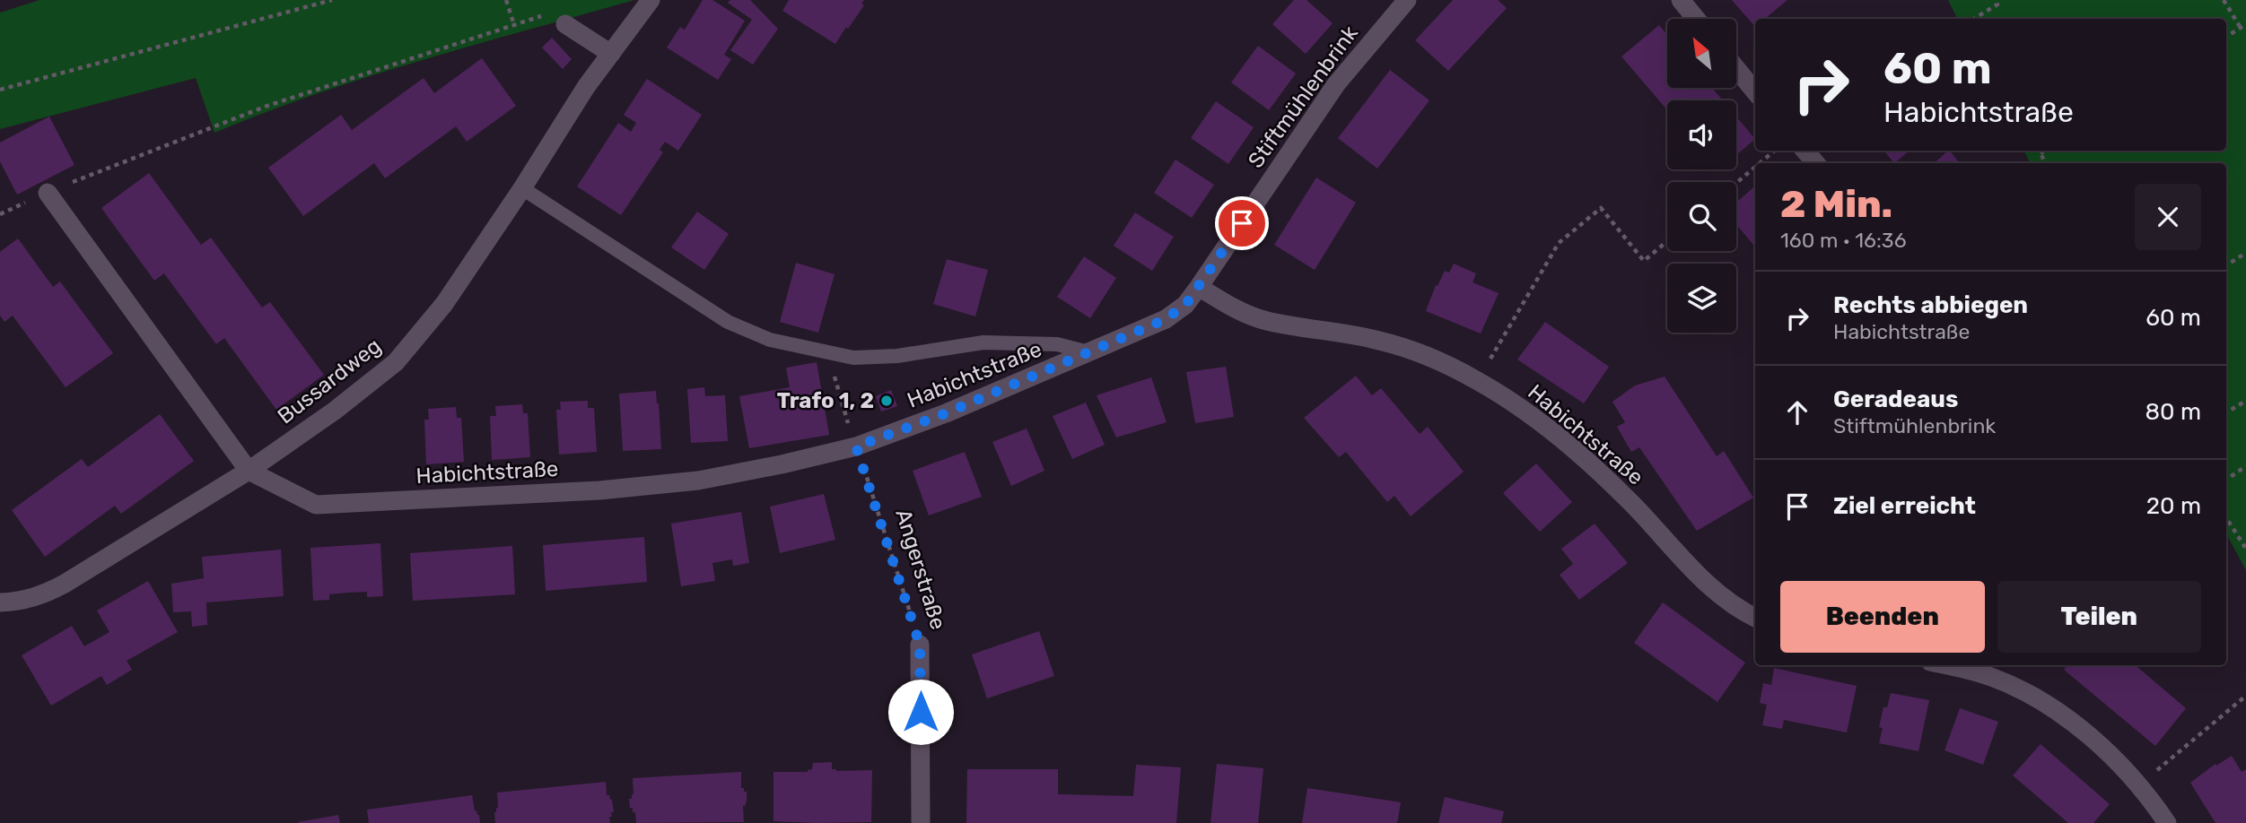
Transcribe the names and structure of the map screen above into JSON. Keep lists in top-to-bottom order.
{
  "streets": {
    "street": [
      "Stiftmühlenbrink",
      "Habichtstraße",
      "Bussardweg",
      "Angerstraße"
    ]
  },
  "crossings": [
    ["Stiftmühlenbrink", "Habichtstraße"],
    ["Habichtstraße", "Bussardweg"],
    ["Habichtstraße", "Angerstraße"]
  ],
  "places": ["Trafo 1, 2"],
  "north": "top left",
  "page": {
    "turn": ["60 m", "Habichtstraße"],
    "heading": ["2 Min.", "160 m · 16:36"],
    "list": [
      {
        "name": "Rechts abbiegen",
        "note": "Habichtstraße",
        "value": "60 m"
      },
      {
        "name": "Geradeaus",
        "note": "Stiftmühlenbrink",
        "value": "80 m"
      },
      {
        "name": "Ziel erreicht",
        "value": "20 m"
      }
    ],
    "buttons": ["Beenden", "Teilen"]
  }
}
